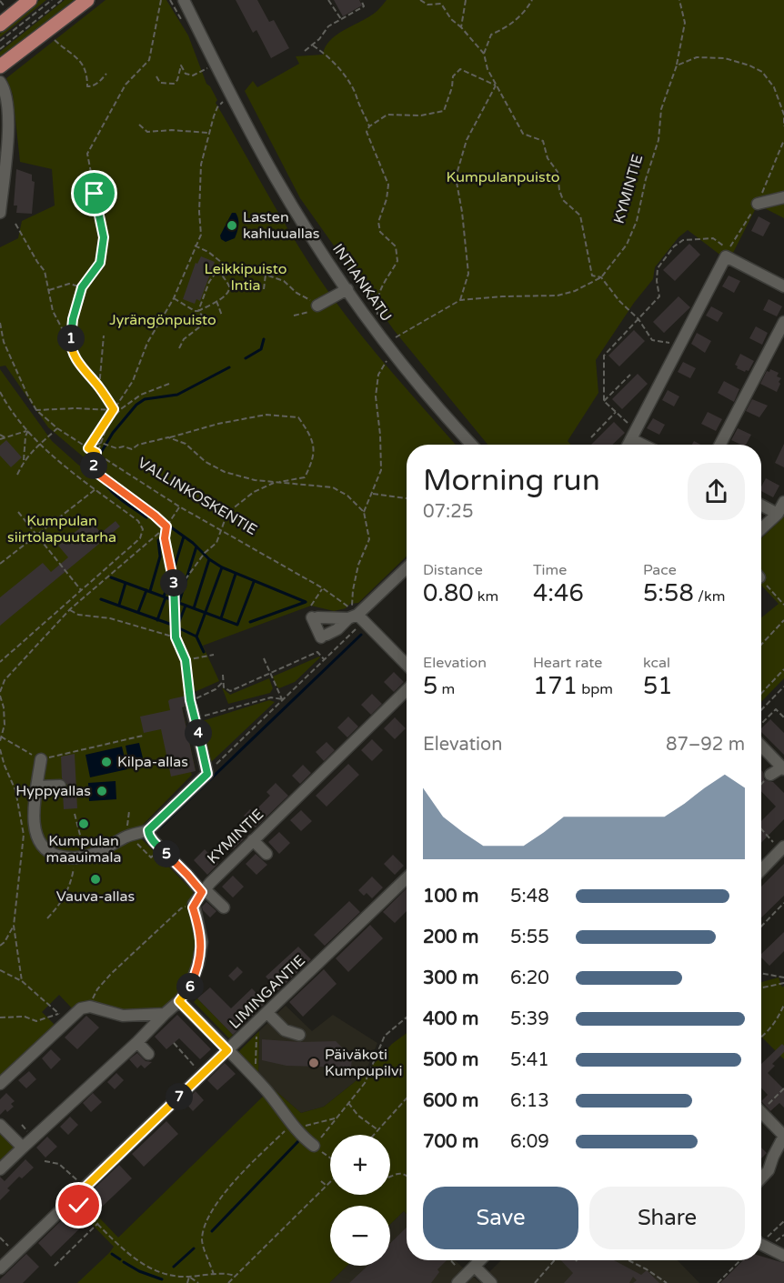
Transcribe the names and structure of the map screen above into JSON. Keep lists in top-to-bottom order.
{
  "streets": {
    "street": ["KYMINTIE", "INTIANKATU", "LIMINGANTIE"],
    "path": ["VALLINKOSKENTIE"]
  },
  "parks": [
    "Kumpulanpuisto",
    "Leikkipuisto Intia",
    "Jyrängönpuisto",
    "Kumpulan siirtolapuutarha"
  ],
  "places": [
    "Lasten kahluuallas",
    "Kilpa-allas",
    "Hyppyallas",
    "Kumpulan maauimala",
    "Vauva-allas",
    "Päiväkoti Kumpupilvi"
  ],
  "page": {
    "pins": [
      "1",
      "2",
      "3",
      "4",
      "5",
      "6",
      "7"
    ],
    "heading": ["Morning run", "07:25"],
    "stats": [
      ["Distance", "0.80 km"],
      ["Time", "4:46"],
      ["Pace", "5:58 /km"],
      ["Elevation", "5 m"],
      ["Heart rate", "171 bpm"],
      ["kcal", "51"]
    ],
    "chart": ["Elevation", "87–92 m"],
    "list": [
      {
        "name": "100 m",
        "note": "5:48"
      },
      {
        "name": "200 m",
        "note": "5:55"
      },
      {
        "name": "300 m",
        "note": "6:20"
      },
      {
        "name": "400 m",
        "note": "5:39"
      },
      {
        "name": "500 m",
        "note": "5:41"
      },
      {
        "name": "600 m",
        "note": "6:13"
      },
      {
        "name": "700 m",
        "note": "6:09"
      }
    ],
    "map_buttons": ["+", "−"],
    "buttons": ["Save", "Share"]
  }
}
